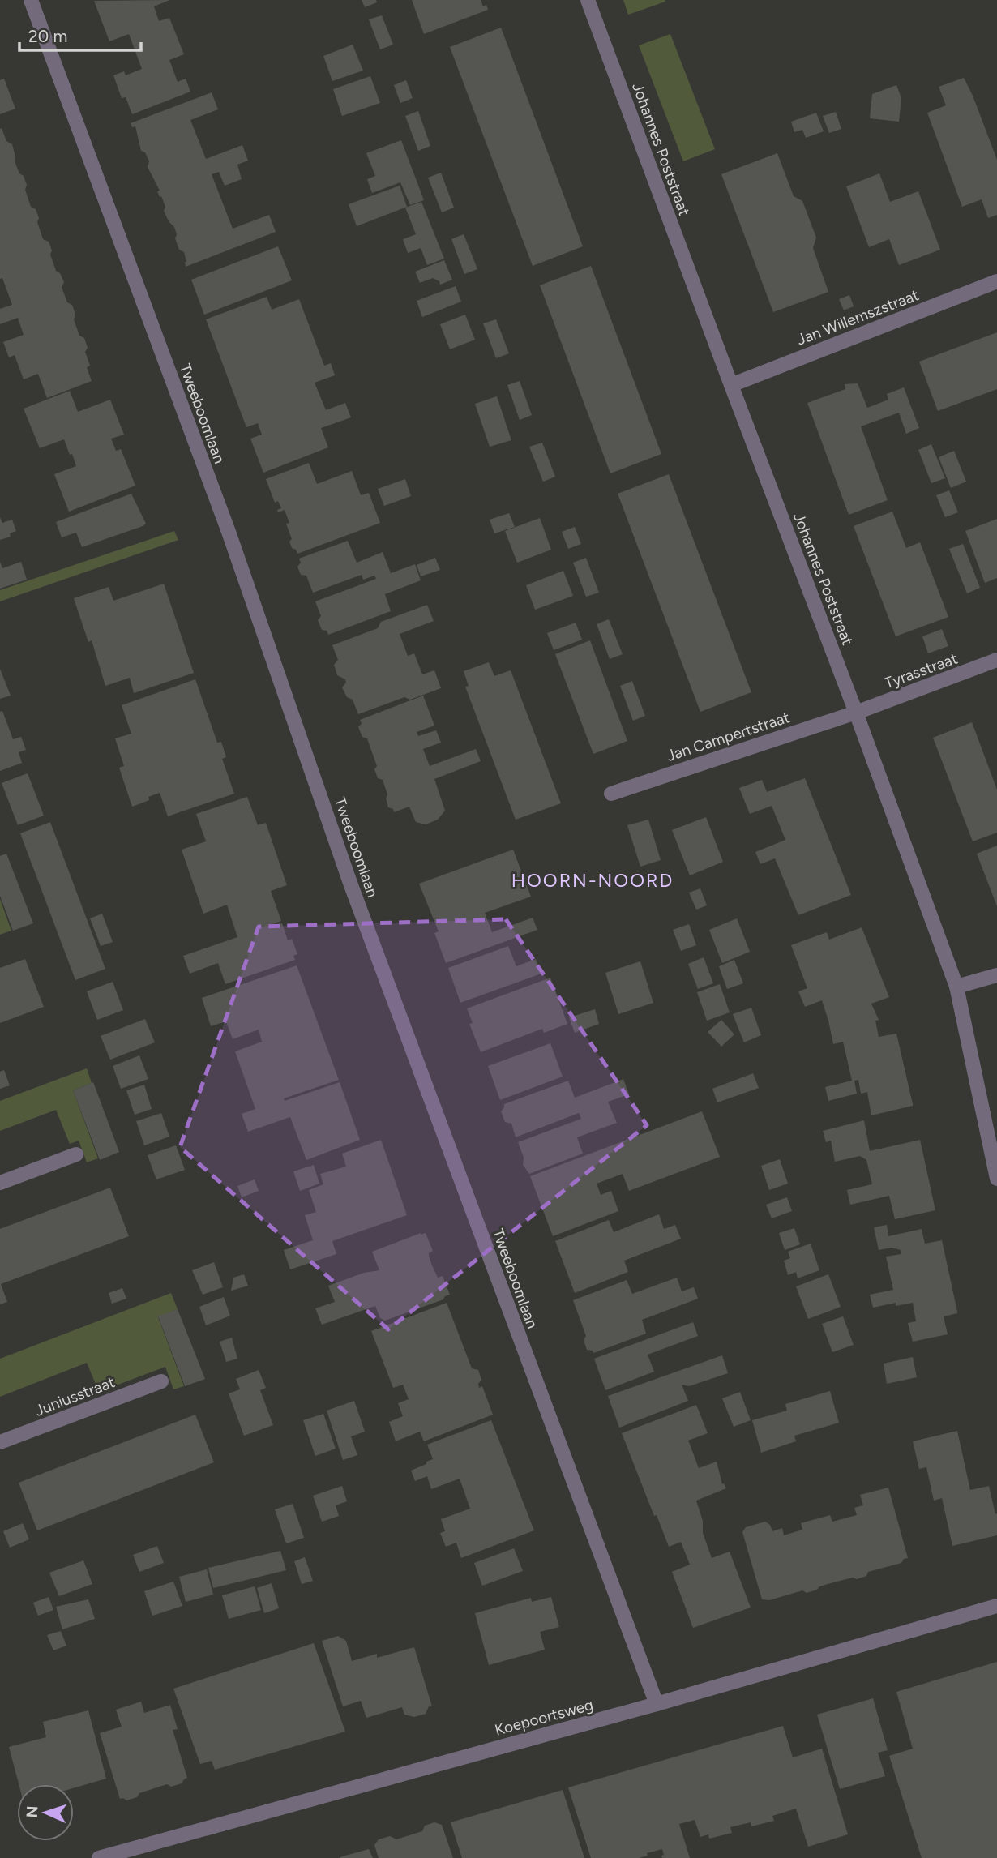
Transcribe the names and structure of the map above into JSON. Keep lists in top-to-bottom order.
{
  "streets": {
    "street": [
      "Johannes Poststraat",
      "Jan Willemszstraat",
      "Tweeboomlaan",
      "Tyrasstraat",
      "Jan Campertstraat",
      "Juniusstraat",
      "Koepoortsweg"
    ]
  },
  "crossings": [
    ["Johannes Poststraat", "Jan Willemszstraat"],
    ["Johannes Poststraat", "Tyrasstraat"],
    ["Johannes Poststraat", "Jan Campertstraat"],
    ["Tweeboomlaan", "Koepoortsweg"],
    ["Tyrasstraat", "Jan Campertstraat"]
  ],
  "districts": ["HOORN-NOORD"],
  "scale_bar": "20 m",
  "north": "left"
}
